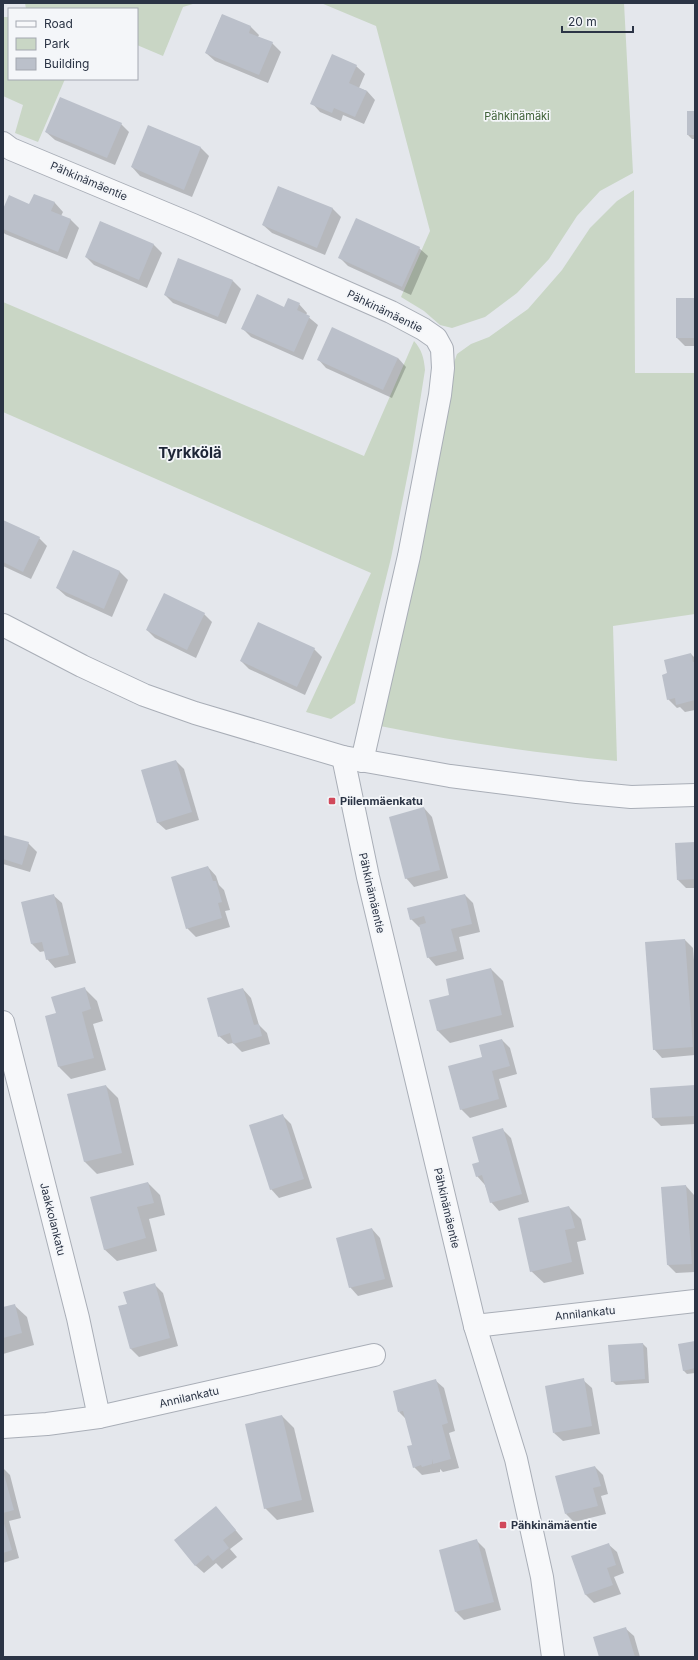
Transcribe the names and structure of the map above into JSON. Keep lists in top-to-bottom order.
{
  "streets": {
    "street": ["Pähkinämäentie", "Jaakkolankatu", "Annilankatu"]
  },
  "crossings": [
    ["Pähkinämäentie", "Annilankatu"],
    ["Jaakkolankatu", "Annilankatu"]
  ],
  "districts": ["Tyrkkölä"],
  "parks": ["Pähkinämäki"],
  "places": {
    "transit": ["Piilenmäenkatu", "Pähkinämäentie"]
  },
  "legend": ["Road", "Park", "Building"],
  "scale_bar": "20 m"
}
